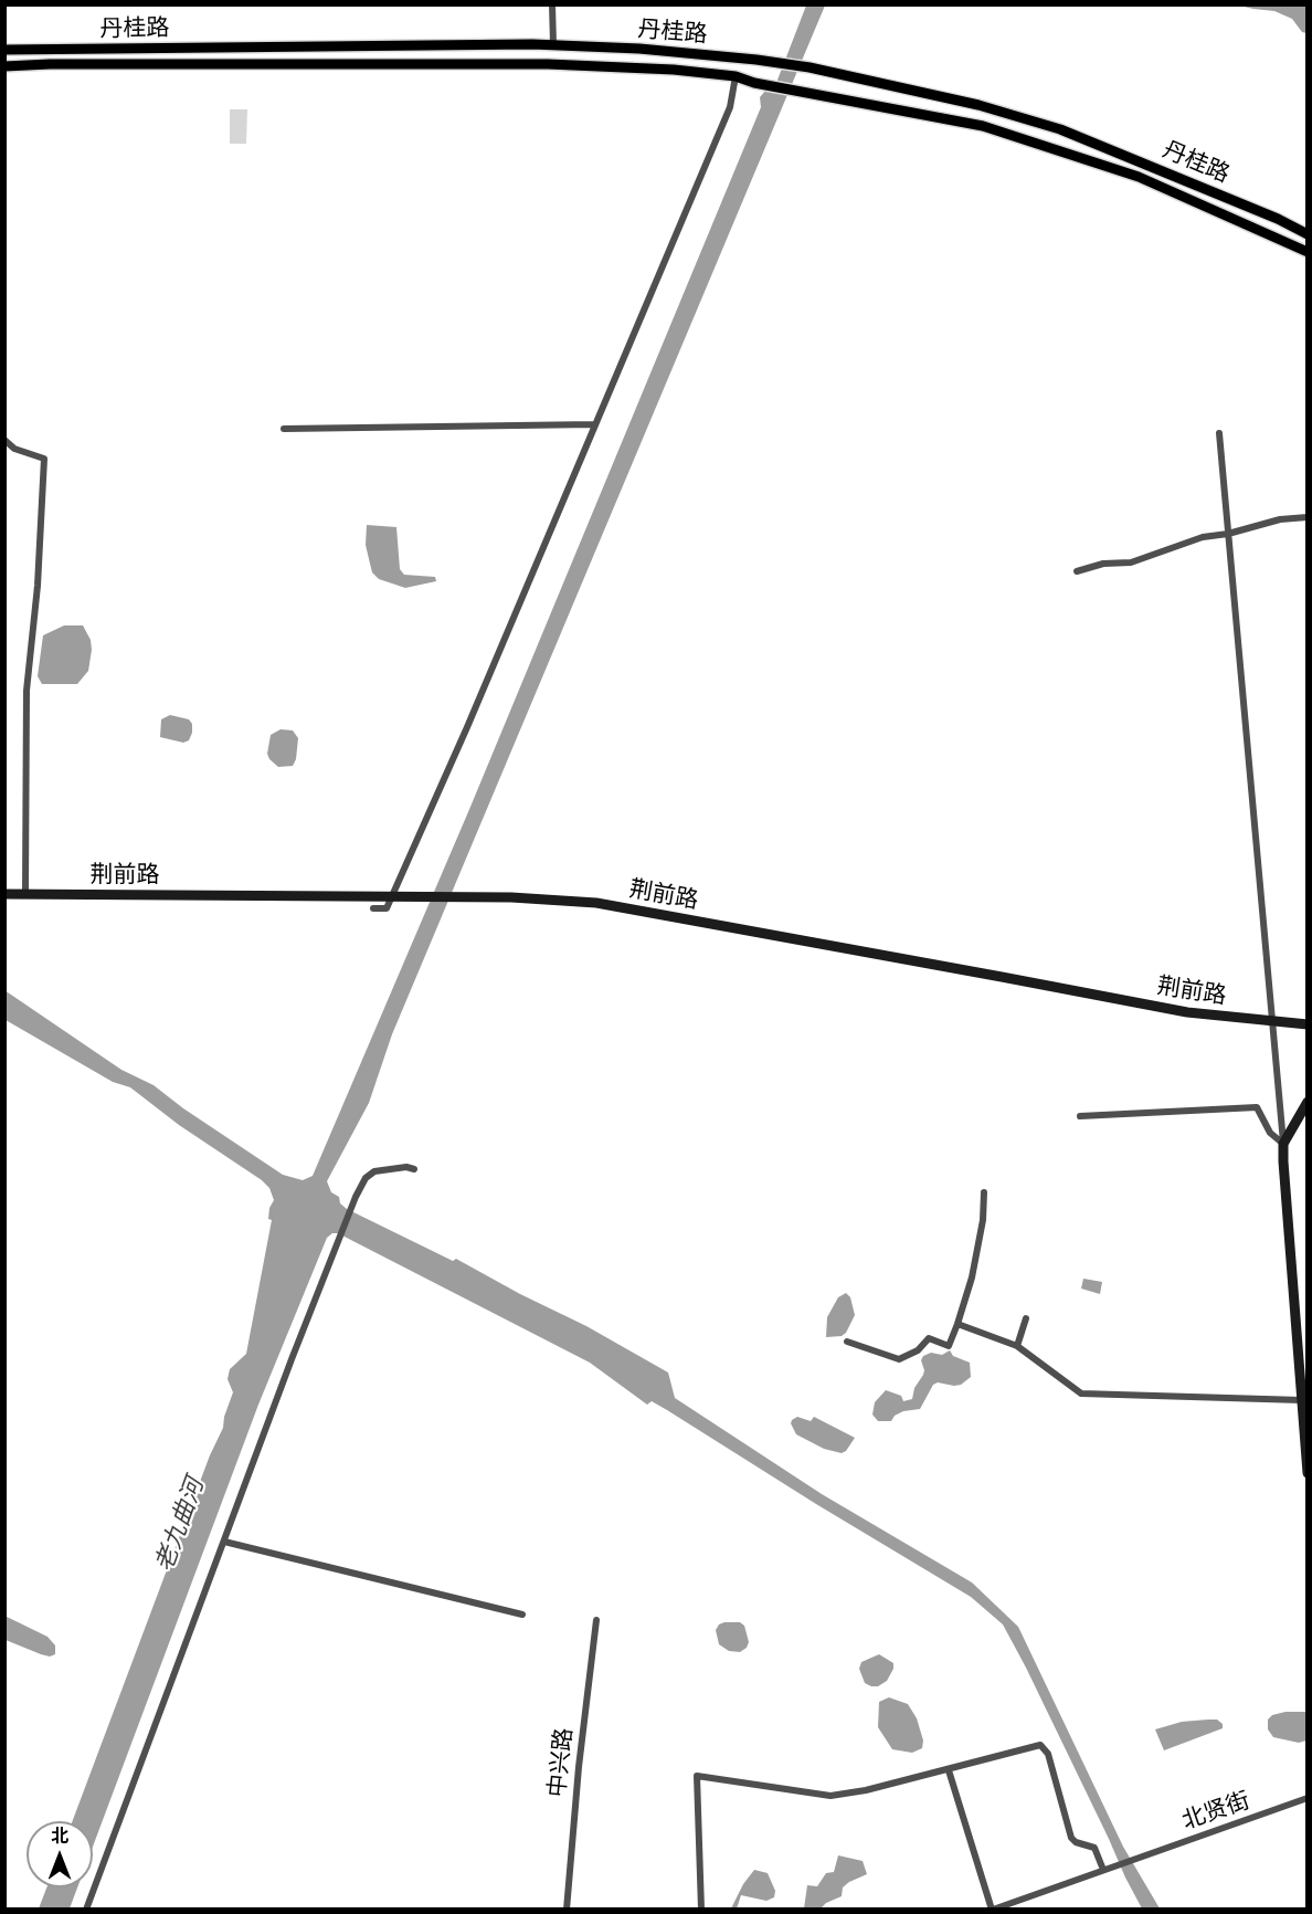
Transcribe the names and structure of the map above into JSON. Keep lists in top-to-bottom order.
{
  "streets": {
    "main road": ["丹桂路"],
    "street": ["荆前路", "中兴路", "北贤街"]
  },
  "water": ["老九曲河"],
  "north": "top"
}
